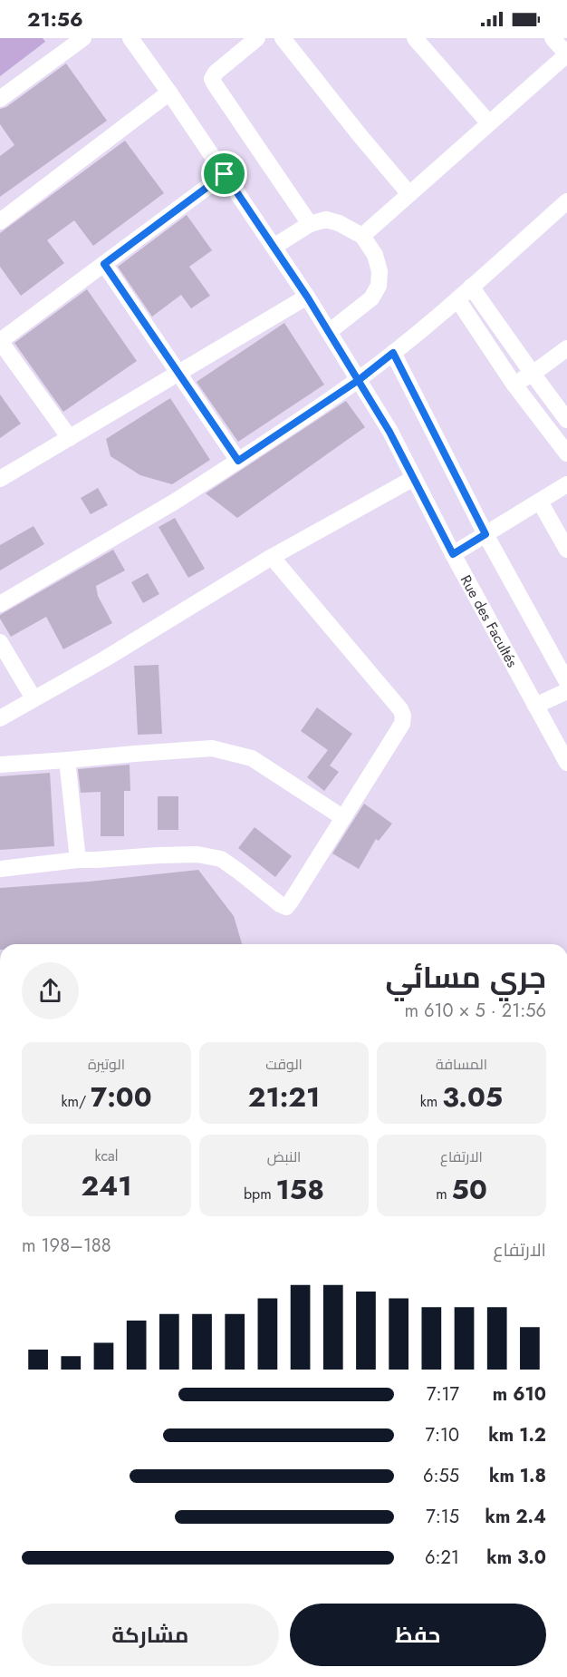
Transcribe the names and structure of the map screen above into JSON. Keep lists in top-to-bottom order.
{
  "streets": {
    "street": ["Rue des Facultés"]
  },
  "page": {
    "status": "21:56",
    "heading": ["جري مسائي", "21:56 · 5 × 610 m"],
    "stats": [
      ["المسافة", "3.05 km"],
      ["الوقت", "21:21"],
      ["الوتيرة", "7:00 /km"],
      ["الارتفاع", "50 m"],
      ["النبض", "158 bpm"],
      ["kcal", "241"]
    ],
    "chart": ["الارتفاع", "188–198 m"],
    "list": [
      {
        "name": "610 m",
        "note": "7:17"
      },
      {
        "name": "1.2 km",
        "note": "7:10"
      },
      {
        "name": "1.8 km",
        "note": "6:55"
      },
      {
        "name": "2.4 km",
        "note": "7:15"
      },
      {
        "name": "3.0 km",
        "note": "6:21"
      }
    ],
    "buttons": ["حفظ", "مشاركة"]
  }
}
